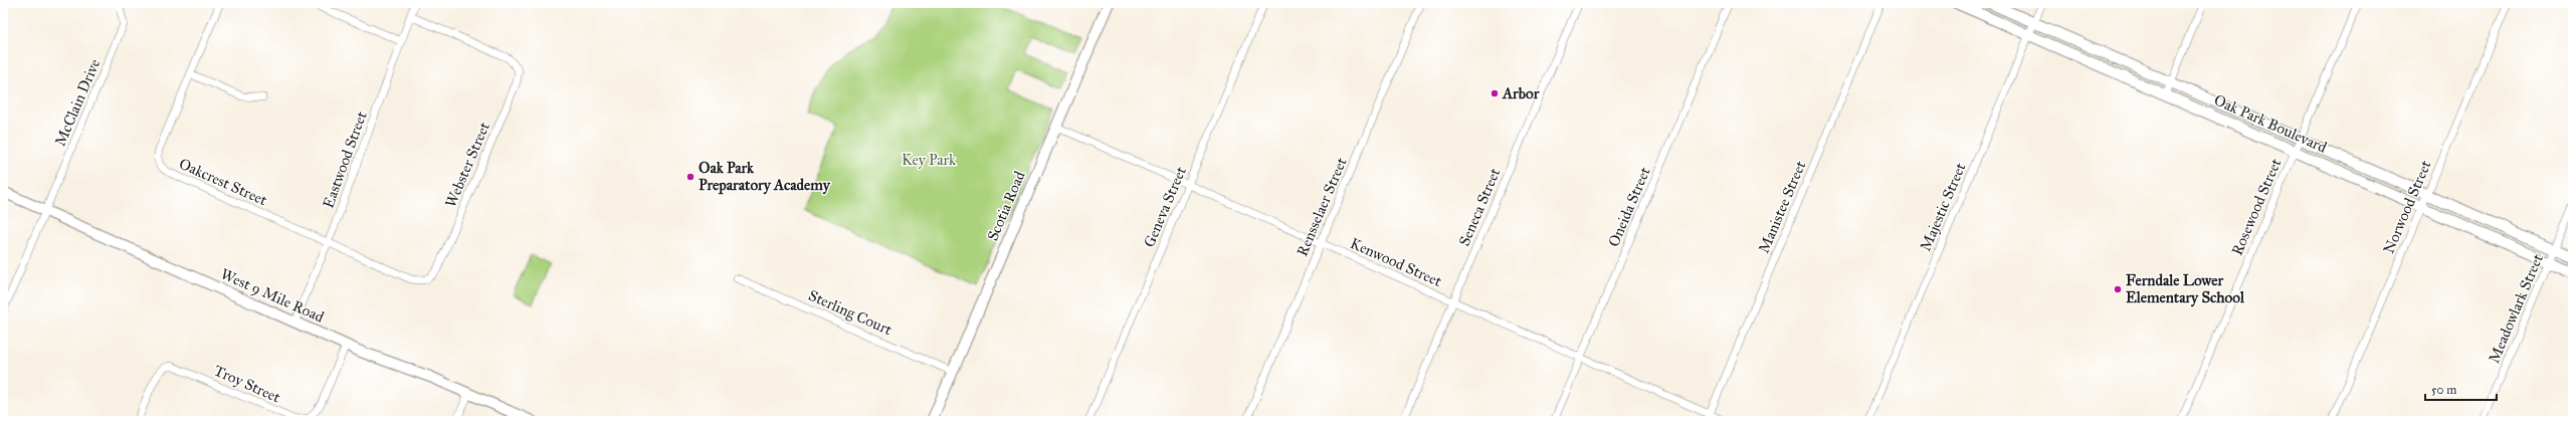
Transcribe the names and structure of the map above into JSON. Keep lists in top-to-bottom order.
{
  "streets": {
    "street": [
      "McClain Drive",
      "Oak Park Boulevard",
      "Eastwood Street",
      "Webster Street",
      "Oakcrest Street",
      "Scotia Road",
      "Geneva Street",
      "Rensselaer Street",
      "Seneca Street",
      "Oneida Street",
      "Manistee Street",
      "Majestic Street",
      "Rosewood Street",
      "Norwood Street",
      "Kenwood Street",
      "West 9 Mile Road",
      "Meadowlark Street",
      "Sterling Court",
      "Troy Street"
    ]
  },
  "crossings": [
    ["McClain Drive", "West 9 Mile Road"],
    ["Oak Park Boulevard", "Majestic Street"],
    ["Oak Park Boulevard", "Rosewood Street"],
    ["Oak Park Boulevard", "Norwood Street"],
    ["Oak Park Boulevard", "Meadowlark Street"],
    ["Eastwood Street", "Webster Street"],
    ["Eastwood Street", "Oakcrest Street"],
    ["Eastwood Street", "West 9 Mile Road"],
    ["Webster Street", "Oakcrest Street"],
    ["Scotia Road", "Kenwood Street"],
    ["Scotia Road", "Sterling Court"],
    ["Geneva Street", "Kenwood Street"],
    ["Rensselaer Street", "Kenwood Street"],
    ["Seneca Street", "Kenwood Street"],
    ["Oneida Street", "Kenwood Street"],
    ["Manistee Street", "Kenwood Street"],
    ["West 9 Mile Road", "Troy Street"]
  ],
  "parks": ["Key Park"],
  "places": ["Arbor", "Oak Park Preparatory Academy", "Ferndale Lower Elementary School"],
  "scale_bar": "50 m"
}
